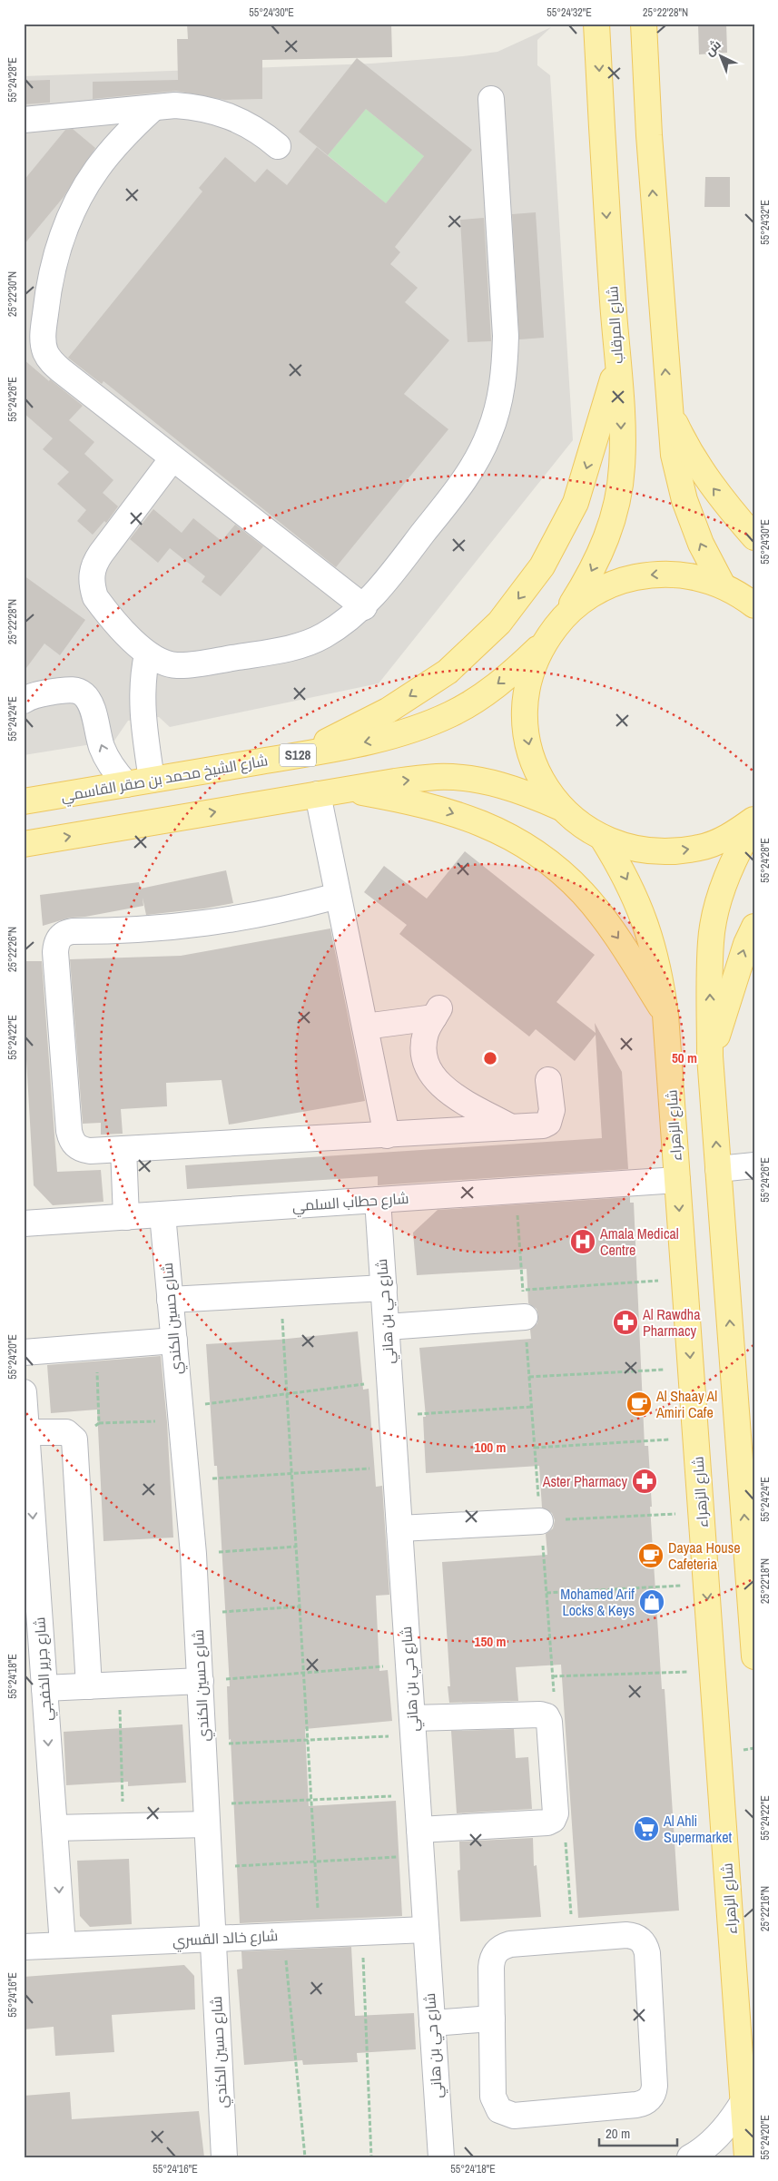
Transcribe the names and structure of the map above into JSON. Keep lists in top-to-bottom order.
{
  "streets": {
    "main road": [
      "شارع المرقاب",
      "S128",
      "شارع الشيخ محمد بن صقر القاسمي",
      "شارع الزهراء"
    ],
    "street": [
      "شارع حطاب السلمي",
      "شارع حي بن هاني",
      "شارع حسين الكندي",
      "شارع جرير الخفجي",
      "شارع خالد القسري"
    ]
  },
  "crossings": [
    ["شارع الزهراء", "شارع حطاب السلمي"],
    ["شارع حطاب السلمي", "شارع حي بن هاني"],
    ["شارع حطاب السلمي", "شارع حسين الكندي"],
    ["شارع حي بن هاني", "شارع خالد القسري"],
    ["شارع حسين الكندي", "شارع خالد القسري"],
    ["شارع جرير الخفجي", "شارع خالد القسري"]
  ],
  "places": {
    "hospital": ["Amala Medical Centre"],
    "pharmacy": ["Al Rawdha Pharmacy", "Aster Pharmacy"],
    "cafe": ["Al Shaay Al Amiri Cafe", "Dayaa House Cafeteria"],
    "shop": ["Mohamed Arif Locks & Keys"],
    "supermarket": ["Al Ahli Supermarket"]
  },
  "scale_bar": "20 m",
  "north": "top left",
  "coordinates": [
    "55°24'30\"E",
    "55°24'32\"E",
    "25°22'28\"N",
    "55°24'28\"E",
    "25°22'30\"N",
    "55°24'26\"E",
    "55°24'24\"E",
    "25°22'26\"N",
    "55°24'22\"E",
    "55°24'20\"E",
    "25°22'18\"N",
    "55°24'18\"E",
    "25°22'16\"N",
    "55°24'16\"E"
  ],
  "rings": ["50 m", "100 m", "150 m"]
}
